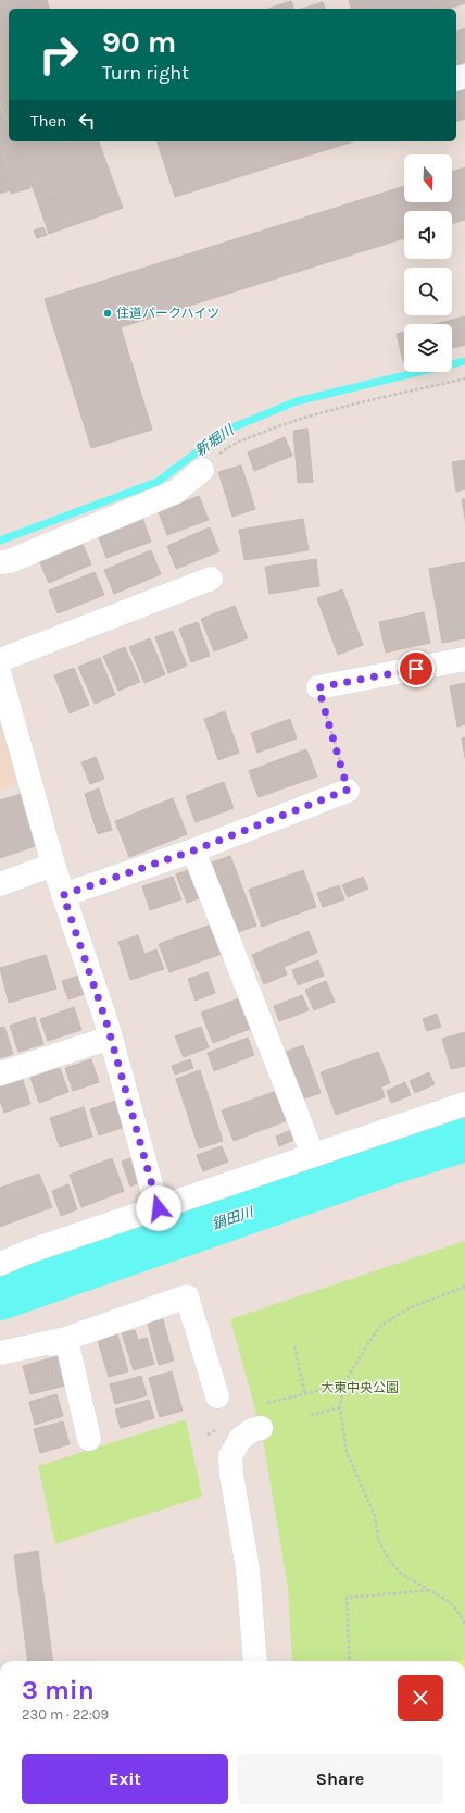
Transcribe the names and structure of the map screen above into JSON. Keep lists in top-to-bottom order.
{
  "water": ["新堀川", "鍋田川"],
  "parks": ["大東中央公園"],
  "places": ["住道パークハイツ"],
  "north": "bottom",
  "page": {
    "turn": ["90 m", "Turn right"],
    "then": "Then",
    "heading": ["3 min", "230 m · 22:09"],
    "buttons": ["Exit", "Share"]
  }
}
